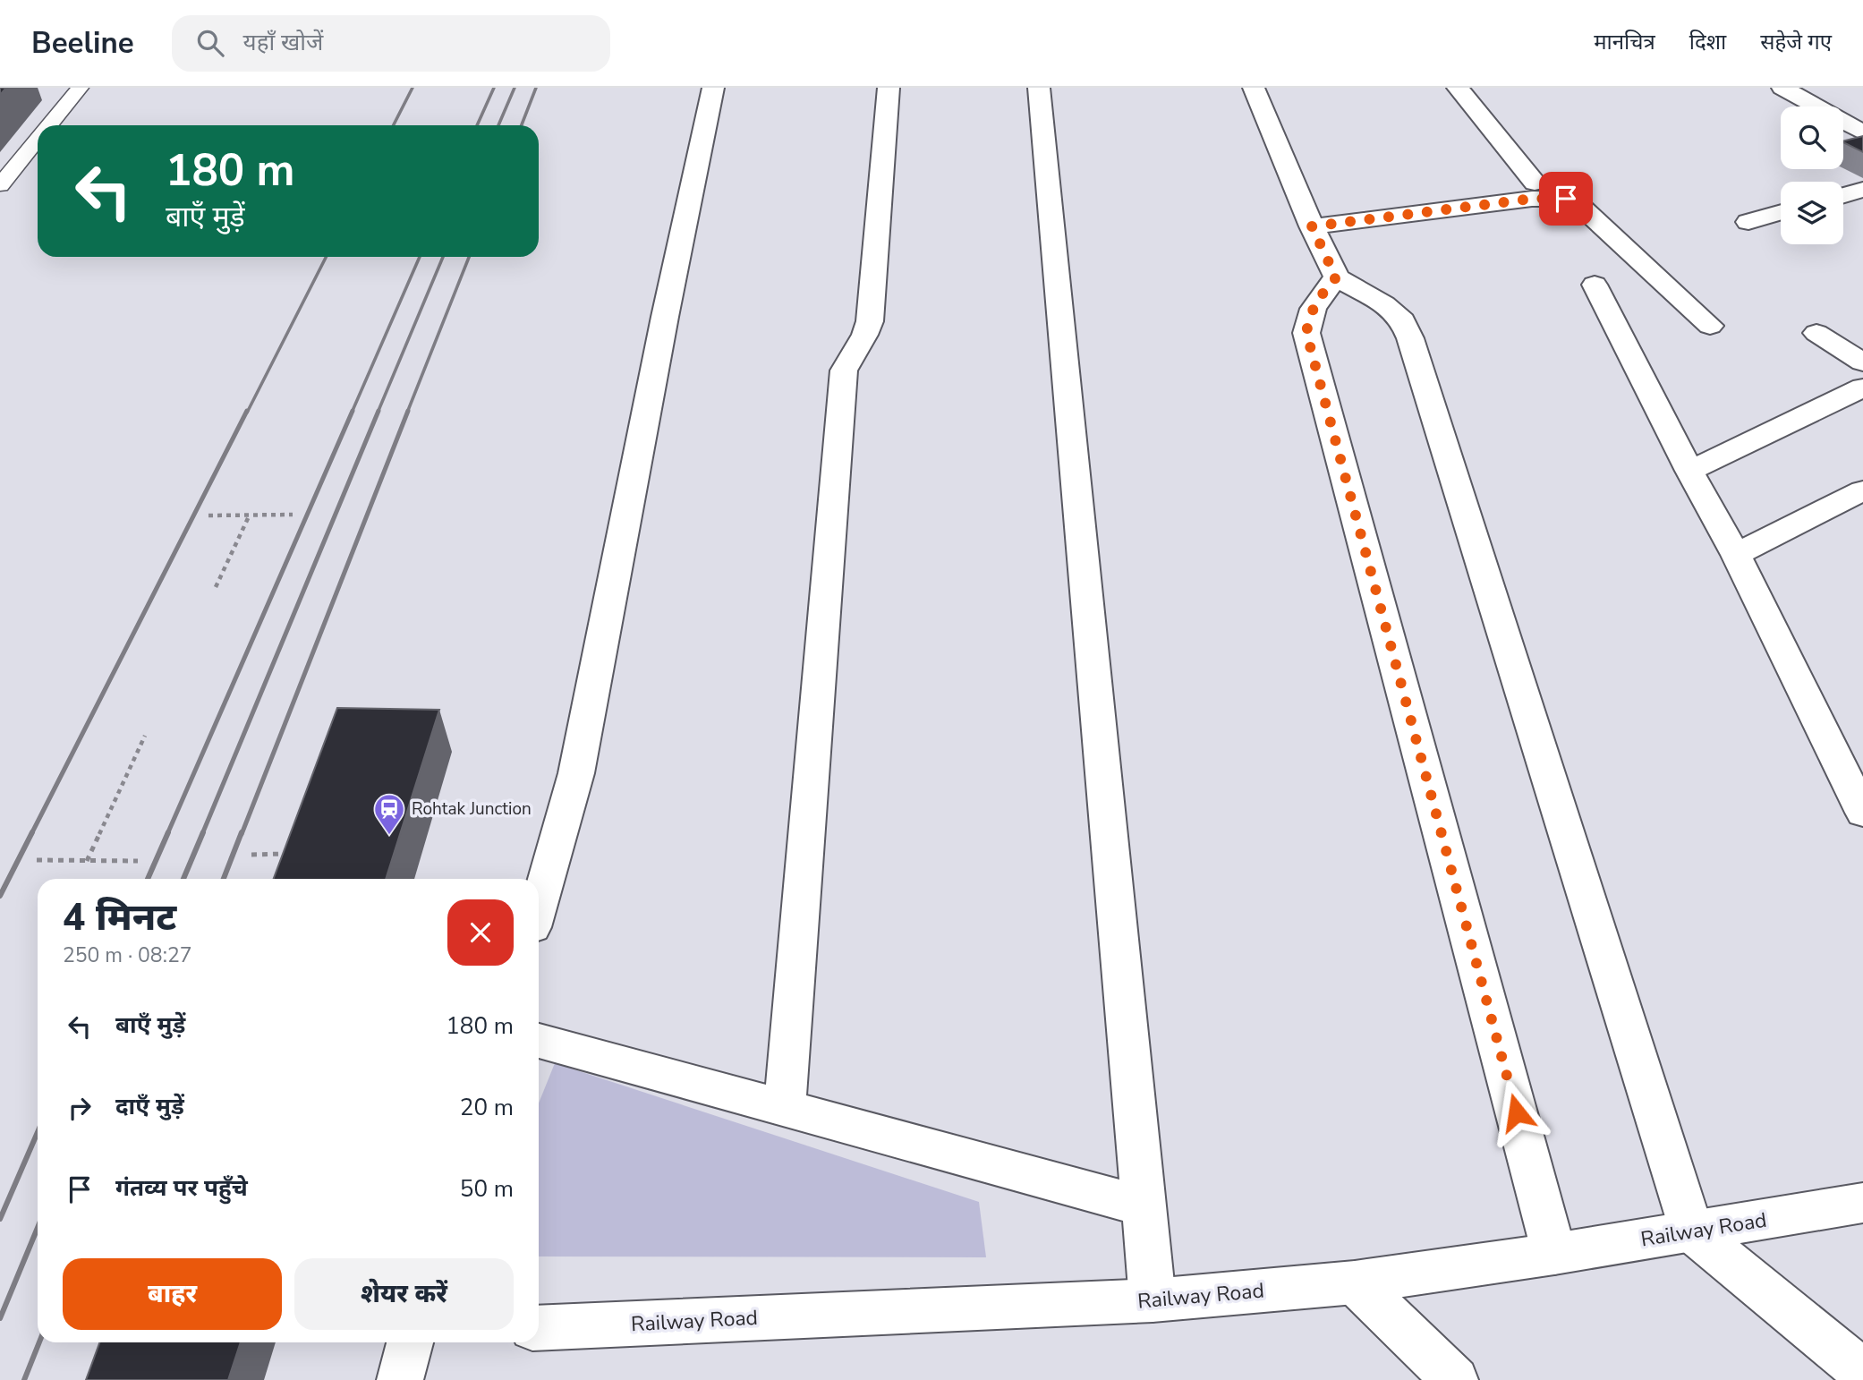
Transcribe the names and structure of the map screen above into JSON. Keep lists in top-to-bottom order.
{
  "streets": {
    "street": ["Railway Road"]
  },
  "places": {
    "station": ["Rohtak Junction"]
  },
  "page": {
    "header": "Beeline",
    "search": "यहाँ खोजें",
    "nav": ["मानचित्र", "दिशा", "सहेजे गए"],
    "turn": ["180 m", "बाएँ मुड़ें"],
    "heading": ["4 मिनट", "250 m · 08:27"],
    "list": [
      {
        "name": "बाएँ मुड़ें",
        "value": "180 m"
      },
      {
        "name": "दाएँ मुड़ें",
        "value": "20 m"
      },
      {
        "name": "गंतव्य पर पहुँचे",
        "value": "50 m"
      }
    ],
    "buttons": ["बाहर", "शेयर करें"]
  }
}
